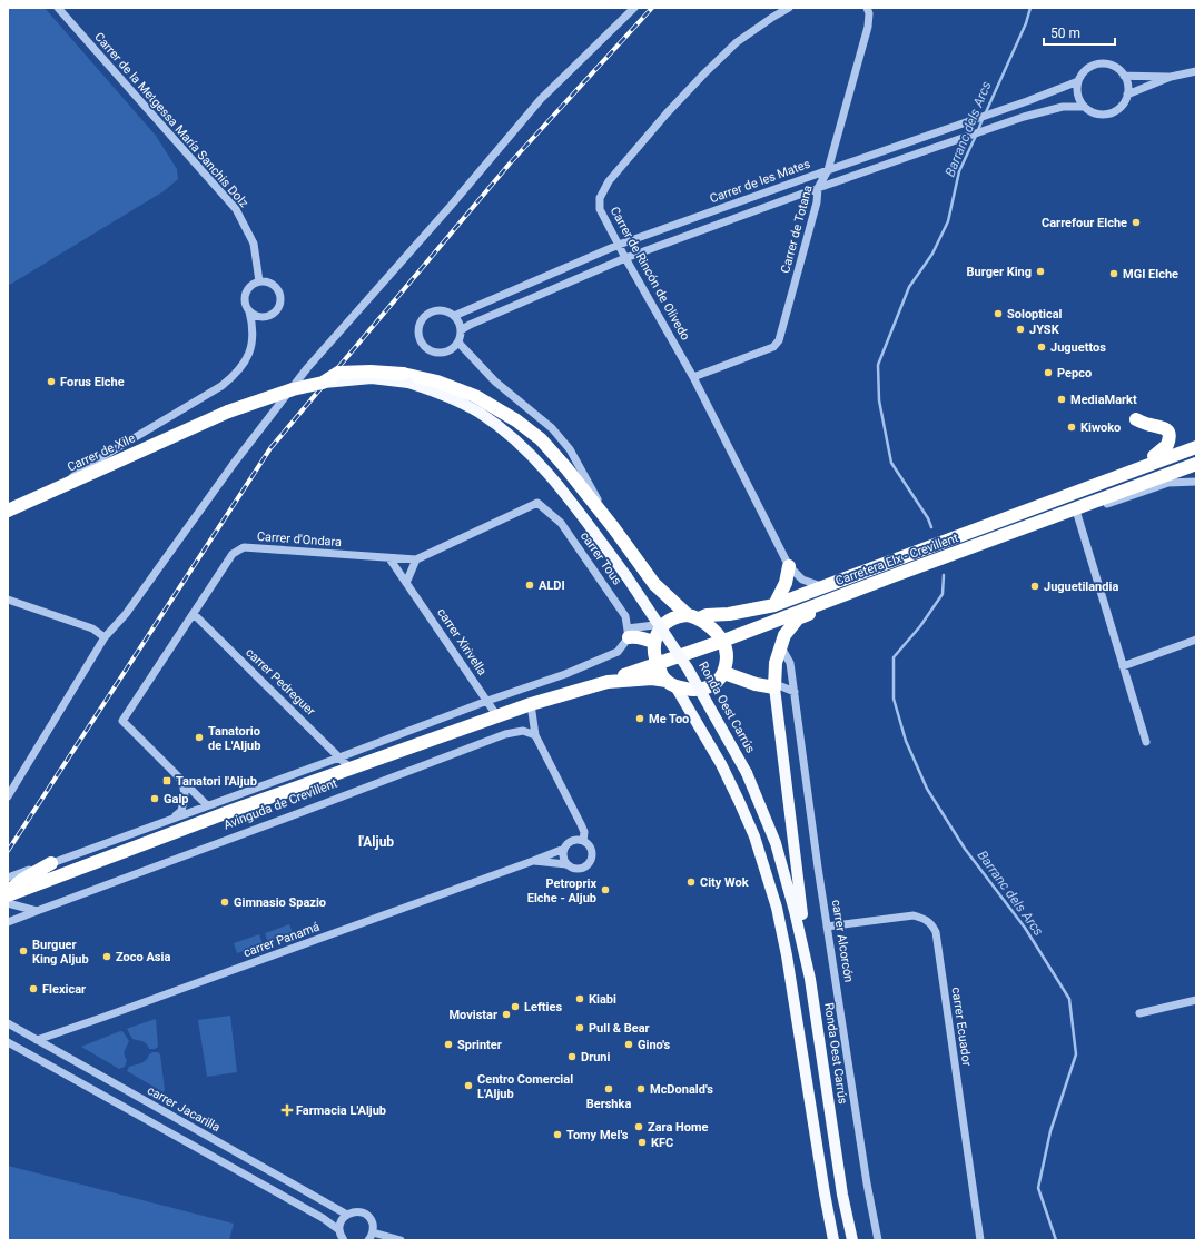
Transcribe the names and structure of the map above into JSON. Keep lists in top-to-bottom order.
{
  "streets": {
    "highway": [
      "Carrer de Xile",
      "Carretera Elx - Crevillent",
      "Ronda Oest Carrús",
      "Avinguda de Crevillent"
    ],
    "street": [
      "Carrer de la Metgessa María Sanchis Dolz",
      "Carrer de les Mates",
      "Carrer de Totana",
      "Carrer de Rincón de Olivedo",
      "Carrer d'Ondara",
      "carrer Tous",
      "carrer Xirivella",
      "carrer Pedreguer",
      "carrer Panamá",
      "carrer Alcorcón",
      "carrer Ecuador",
      "carrer Jacarilla"
    ]
  },
  "crossings": [
    ["Carrer de les Mates", "Carrer de Totana"],
    ["Carrer de les Mates", "Carrer de Rincón de Olivedo"],
    ["Carrer de Totana", "Carrer de Rincón de Olivedo"],
    ["Carrer de Rincón de Olivedo", "Carretera Elx - Crevillent"],
    ["Carrer de Xile", "Ronda Oest Carrús"],
    ["Carrer d'Ondara", "carrer Tous"],
    ["Carrer d'Ondara", "carrer Xirivella"],
    ["Carrer d'Ondara", "carrer Pedreguer"],
    ["carrer Tous", "Avinguda de Crevillent"],
    ["Carretera Elx - Crevillent", "Ronda Oest Carrús"],
    ["Carretera Elx - Crevillent", "Avinguda de Crevillent"],
    ["carrer Xirivella", "Avinguda de Crevillent"],
    ["carrer Pedreguer", "Avinguda de Crevillent"],
    ["carrer Panamá", "carrer Jacarilla"],
    ["carrer Alcorcón", "carrer Ecuador"]
  ],
  "districts": ["l'Aljub"],
  "water": ["Barranc dels Arcs"],
  "places": {
    "other": [
      "Carrefour Elche",
      "Burger King",
      "MGI Elche",
      "Soloptical",
      "JYSK",
      "Juguettos",
      "Pepco",
      "Forus Elche",
      "MediaMarkt",
      "Kiwoko",
      "ALDI",
      "Juguetilandia",
      "Me Too",
      "Tanatorio de L'Aljub",
      "Galp",
      "City Wok",
      "Petroprix Elche - Aljub",
      "Gimnasio Spazio",
      "Burguer King Aljub",
      "Zoco Asia",
      "Flexicar",
      "Kiabi",
      "Lefties",
      "Movistar",
      "Pull & Bear",
      "Sprinter",
      "Gino's",
      "Druni",
      "Centro Comercial L'Aljub",
      "Bershka",
      "McDonald's",
      "Zara Home",
      "Tomy Mel's",
      "KFC"
    ],
    "transit": ["Tanatori l'Aljub"],
    "health": ["Farmacia L'Aljub"]
  },
  "scale_bar": "50 m"
}
